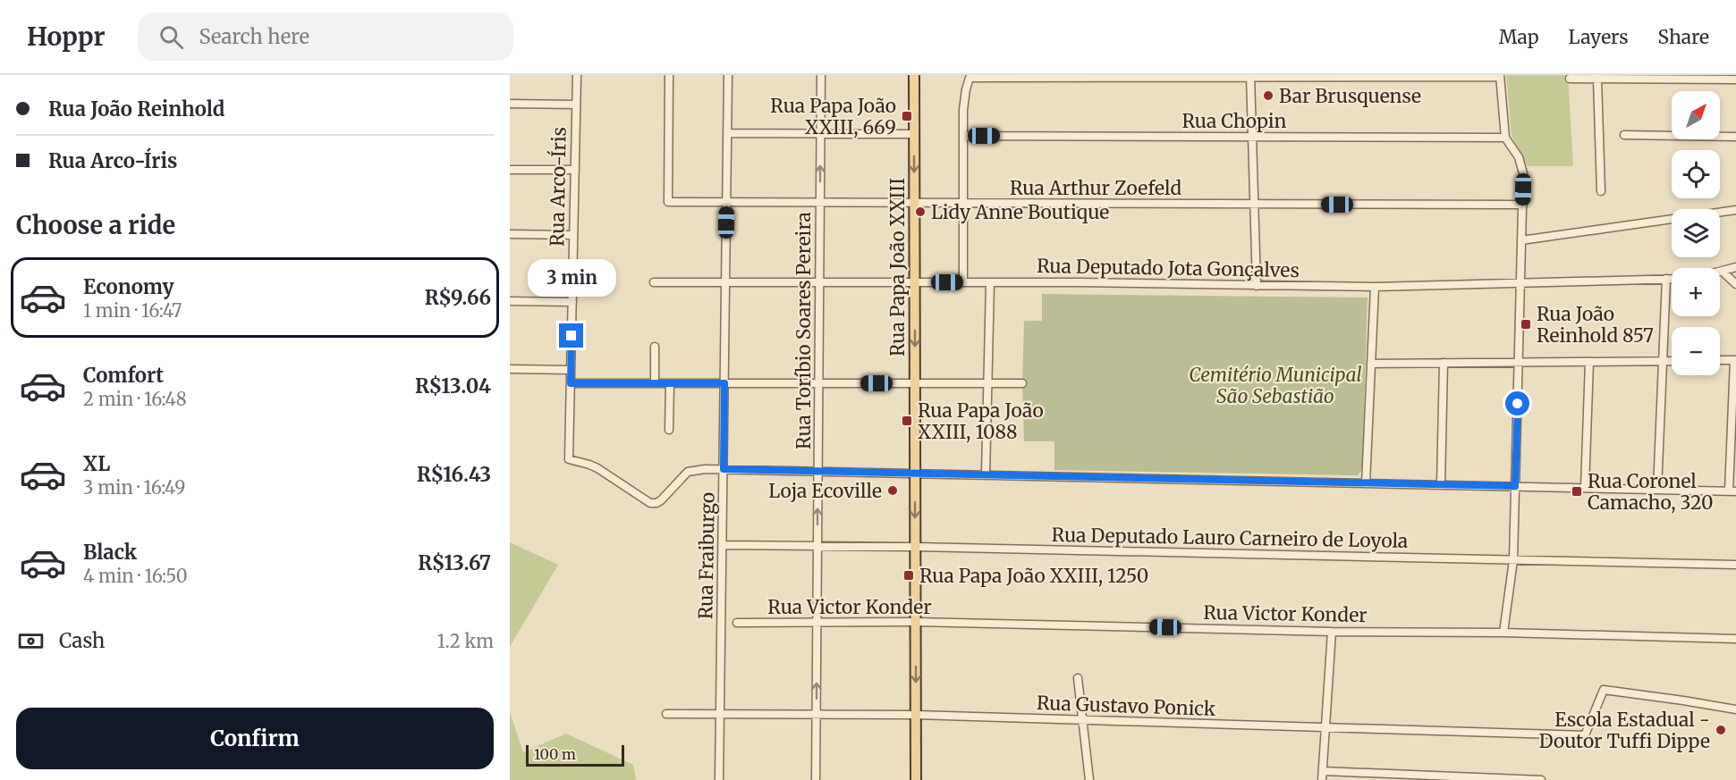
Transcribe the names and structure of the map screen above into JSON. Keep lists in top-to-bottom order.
{
  "streets": {
    "main road": ["Rua Papa João XXIII"],
    "street": [
      "Rua Chopin",
      "Rua Arco-Íris",
      "Rua Arthur Zoefeld",
      "Rua Deputado Jota Gonçalves",
      "Rua Toríbio Soares Pereira",
      "Rua Deputado Lauro Carneiro de Loyola",
      "Rua Fraiburgo",
      "Rua Victor Konder",
      "Rua Gustavo Ponick"
    ]
  },
  "crossings": [
    ["Rua Arco-Íris", "Rua Fraiburgo"],
    ["Rua Arthur Zoefeld", "Rua Papa João XXIII"],
    ["Rua Arthur Zoefeld", "Rua Toríbio Soares Pereira"],
    ["Rua Arthur Zoefeld", "Rua Fraiburgo"],
    ["Rua Papa João XXIII", "Rua Deputado Jota Gonçalves"],
    ["Rua Papa João XXIII", "Rua Deputado Lauro Carneiro de Loyola"],
    ["Rua Papa João XXIII", "Rua Victor Konder"],
    ["Rua Papa João XXIII", "Rua Gustavo Ponick"],
    ["Rua Deputado Jota Gonçalves", "Rua Toríbio Soares Pereira"],
    ["Rua Deputado Jota Gonçalves", "Rua Fraiburgo"],
    ["Rua Toríbio Soares Pereira", "Rua Deputado Lauro Carneiro de Loyola"],
    ["Rua Toríbio Soares Pereira", "Rua Victor Konder"],
    ["Rua Toríbio Soares Pereira", "Rua Gustavo Ponick"],
    ["Rua Deputado Lauro Carneiro de Loyola", "Rua Fraiburgo"],
    ["Rua Fraiburgo", "Rua Gustavo Ponick"]
  ],
  "one_way": ["Rua Papa João XXIII"],
  "parks": ["Cemitério Municipal São Sebastião"],
  "places": {
    "other": [
      "Bar Brusquense",
      "Lidy Anne Boutique",
      "Loja Ecoville",
      "Escola Estadual - Doutor Tuffi Dippe"
    ],
    "transit": [
      "Rua Papa João XXIII, 669",
      "Rua João Reinhold 857",
      "Rua Papa João XXIII, 1088",
      "Rua Coronel Camacho, 320",
      "Rua Papa João XXIII, 1250"
    ]
  },
  "scale_bar": "100 m",
  "north": "top right",
  "page": {
    "header": "Hoppr",
    "search": "Search here",
    "nav": ["Map", "Layers", "Share"],
    "banner": ["Rua João Reinhold", "Rua Arco-Íris"],
    "map_buttons": ["+", "−"],
    "heading": "Choose a ride",
    "list": [
      {
        "name": "Economy",
        "note": "1 min · 16:47",
        "value": "R$9.66"
      },
      {
        "name": "Comfort",
        "note": "2 min · 16:48",
        "value": "R$13.04"
      },
      {
        "name": "XL",
        "note": "3 min · 16:49",
        "value": "R$16.43"
      },
      {
        "name": "Black",
        "note": "4 min · 16:50",
        "value": "R$13.67"
      }
    ],
    "bubble": "3 min",
    "pay": ["Cash", "1.2 km"],
    "buttons": "Confirm",
    "scale": "100 m"
  }
}
